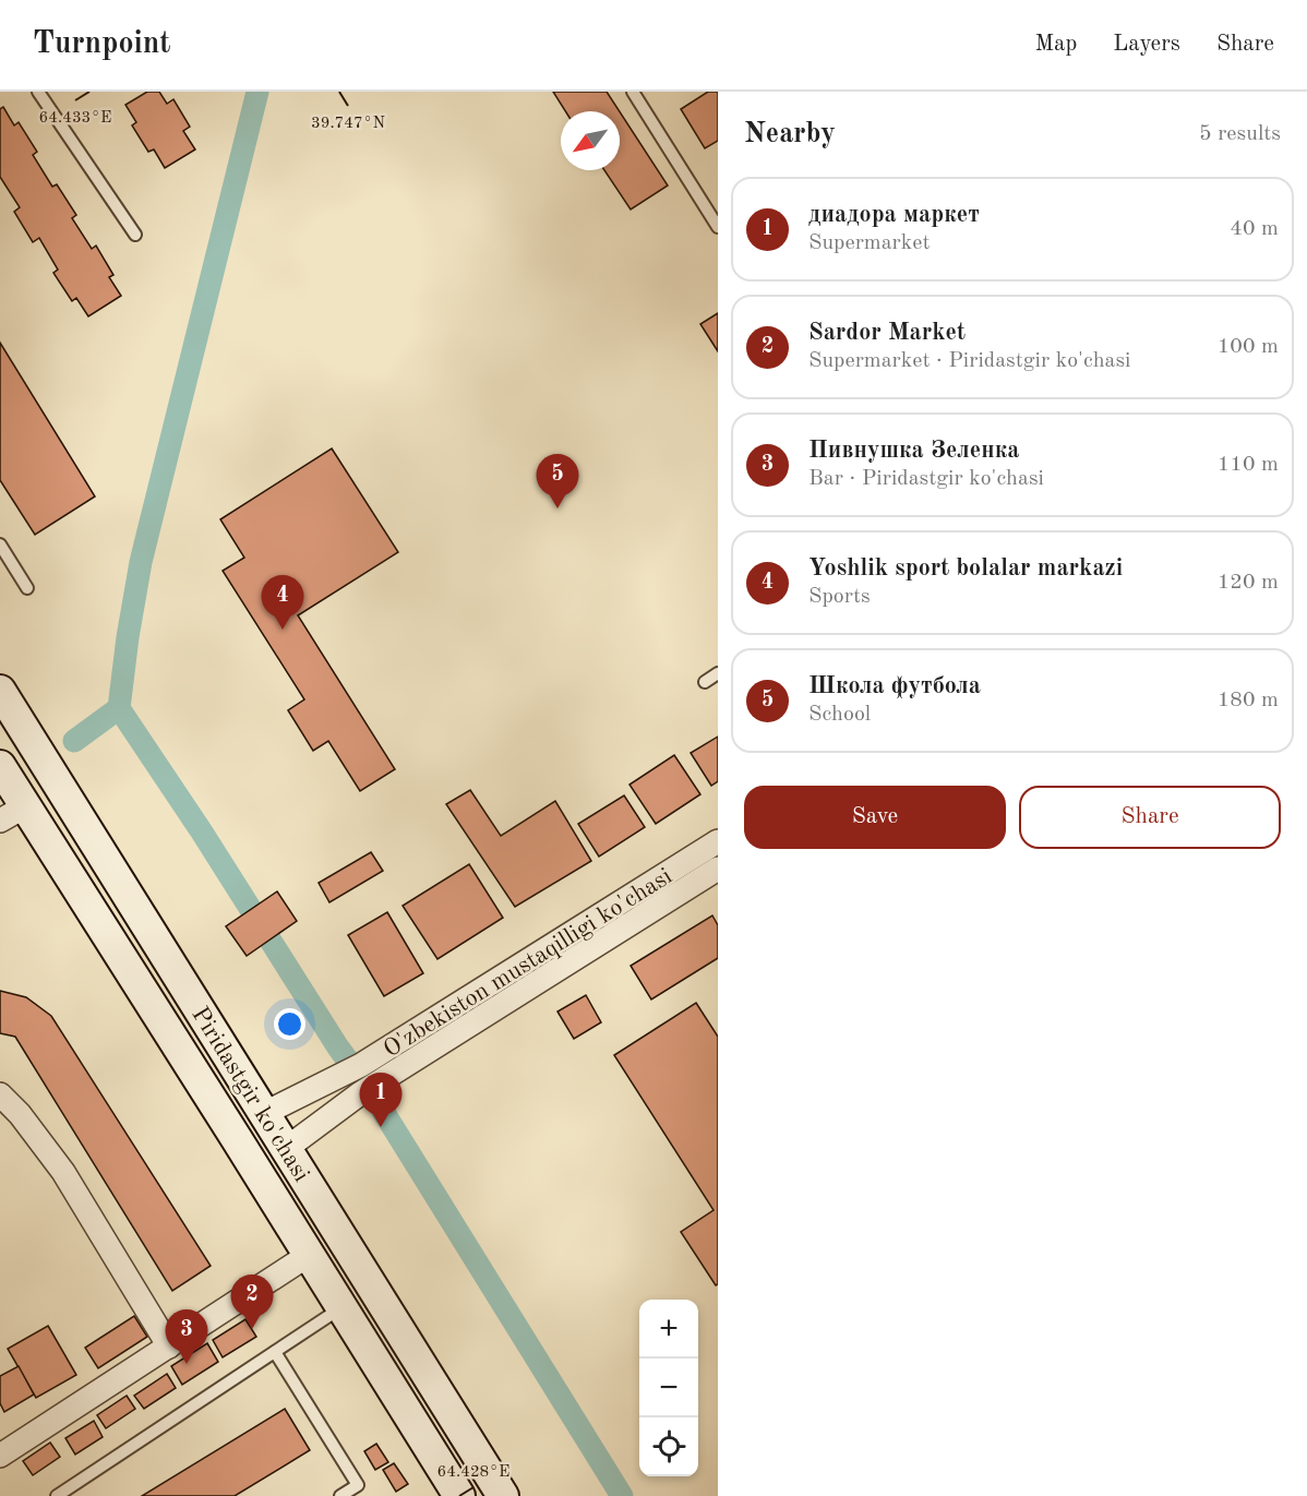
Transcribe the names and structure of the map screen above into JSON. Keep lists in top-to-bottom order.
{
  "streets": {
    "main road": ["Piridastgir ko'chasi"],
    "street": ["O'zbekiston mustaqilligi ko'chasi"]
  },
  "crossings": [
    ["O'zbekiston mustaqilligi ko'chasi", "Piridastgir ko'chasi"]
  ],
  "north": "bottom left",
  "page": {
    "header": "Turnpoint",
    "nav": ["Map", "Layers", "Share"],
    "heading": ["Nearby", "5 results"],
    "list": [
      {
        "mark": "1",
        "name": "диадора маркет",
        "note": "Supermarket",
        "value": "40 m"
      },
      {
        "mark": "2",
        "name": "Sardor Market",
        "note": "Supermarket · Piridastgir ko'chasi",
        "value": "100 m"
      },
      {
        "mark": "3",
        "name": "Пивнушка Зеленка",
        "note": "Bar · Piridastgir ko'chasi",
        "value": "110 m"
      },
      {
        "mark": "4",
        "name": "Yoshlik sport bolalar markazi",
        "note": "Sports",
        "value": "120 m"
      },
      {
        "mark": "5",
        "name": "Школа футбола",
        "note": "School",
        "value": "180 m"
      }
    ],
    "pins": [
      "5",
      "4",
      "1",
      "2",
      "3"
    ],
    "buttons": ["Save", "Share"],
    "map_buttons": ["+", "−"]
  },
  "coordinates": ["64.433°E", "39.747°N", "64.428°E"]
}
